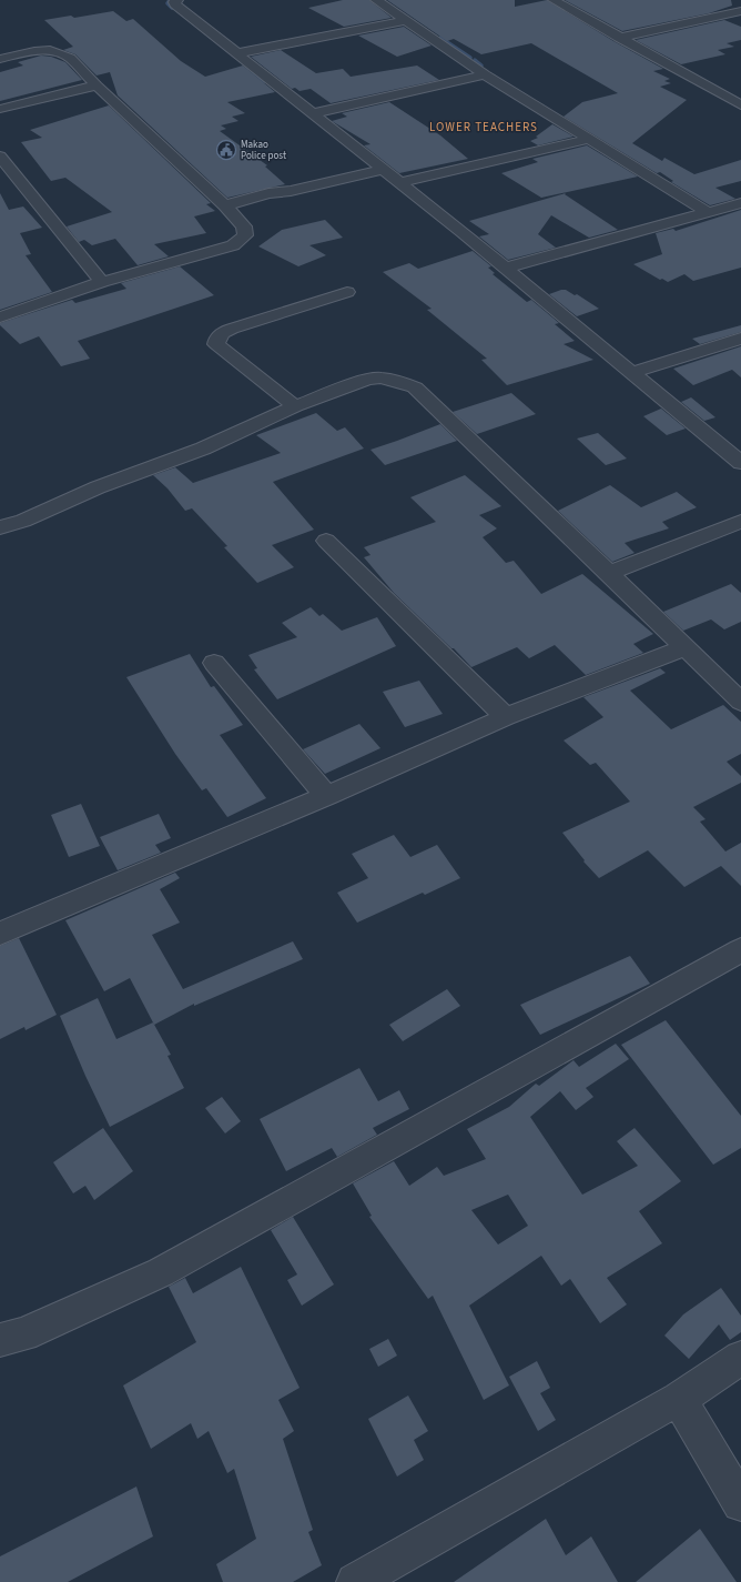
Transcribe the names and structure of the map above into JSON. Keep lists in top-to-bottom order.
{
  "districts": ["LOWER TEACHERS"],
  "places": {
    "public building": ["Makao Police post"]
  }
}
